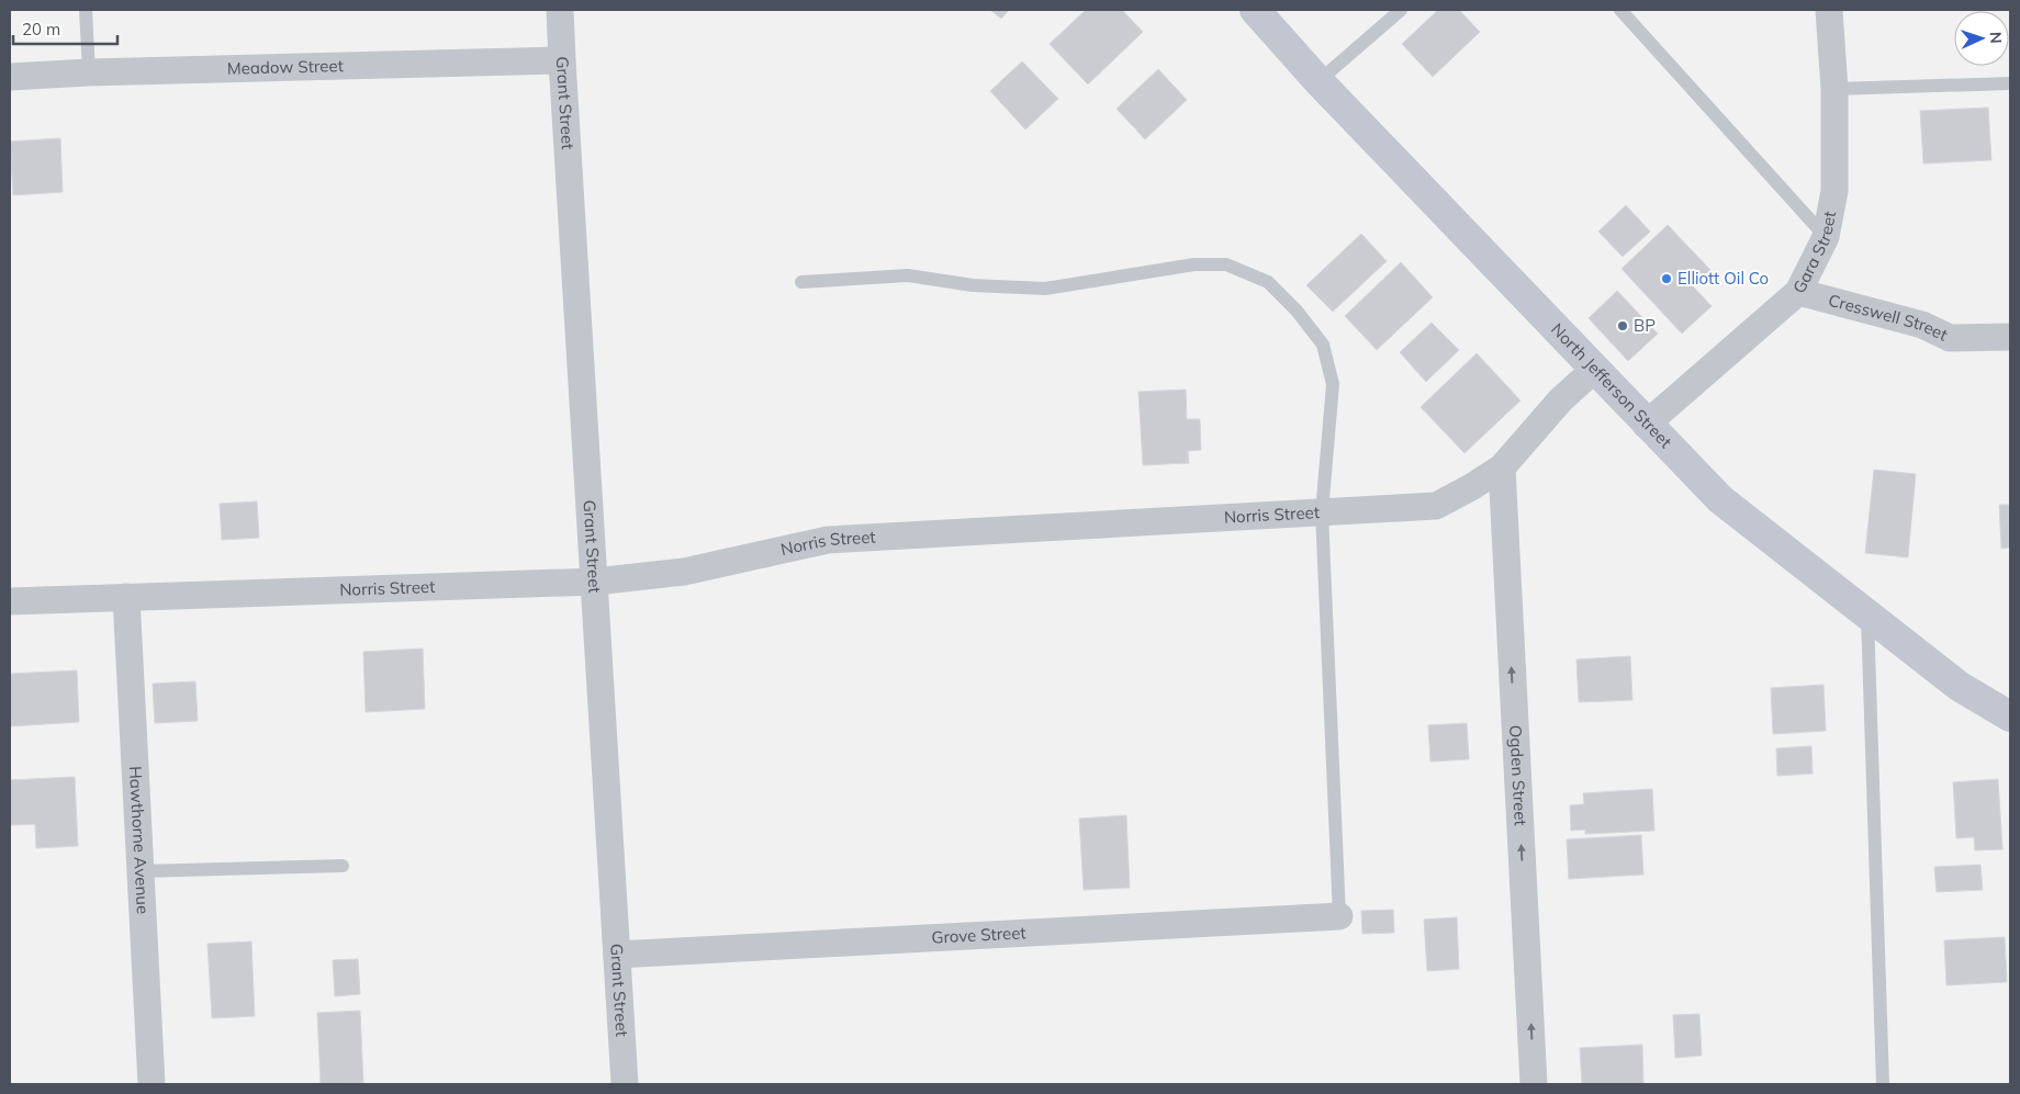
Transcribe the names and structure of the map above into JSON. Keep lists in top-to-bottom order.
{
  "streets": {
    "main road": ["North Jefferson Street"],
    "street": [
      "Meadow Street",
      "Grant Street",
      "Gara Street",
      "Cresswell Street",
      "Norris Street",
      "Ogden Street",
      "Hawthorne Avenue",
      "Grove Street"
    ]
  },
  "crossings": [
    ["Meadow Street", "Grant Street"],
    ["Grant Street", "Norris Street"],
    ["Grant Street", "Grove Street"],
    ["Gara Street", "Cresswell Street"],
    ["Gara Street", "North Jefferson Street"],
    ["North Jefferson Street", "Norris Street"],
    ["Norris Street", "Ogden Street"],
    ["Norris Street", "Hawthorne Avenue"]
  ],
  "one_way": ["Ogden Street"],
  "places": ["Elliott Oil Co", "BP"],
  "scale_bar": "20 m",
  "north": "right"
}
